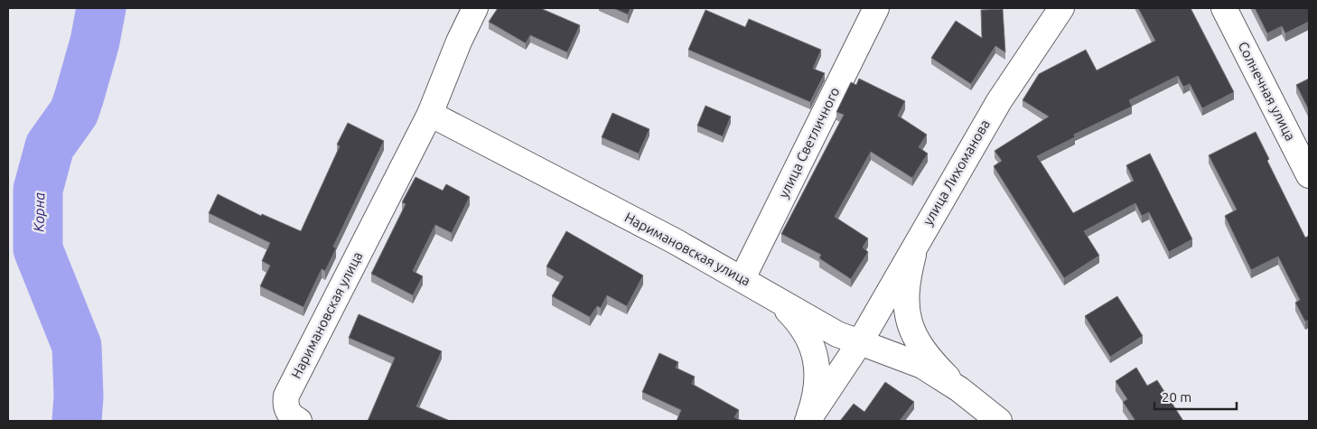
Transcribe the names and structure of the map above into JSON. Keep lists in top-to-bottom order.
{
  "streets": {
    "street": [
      "Солнечная улица",
      "улица Светличного",
      "улица Лихоманова",
      "Наримановская улица"
    ]
  },
  "crossings": [
    ["улица Светличного", "Наримановская улица"],
    ["улица Лихоманова", "Наримановская улица"]
  ],
  "water": ["Корна"],
  "scale_bar": "20 m"
}
